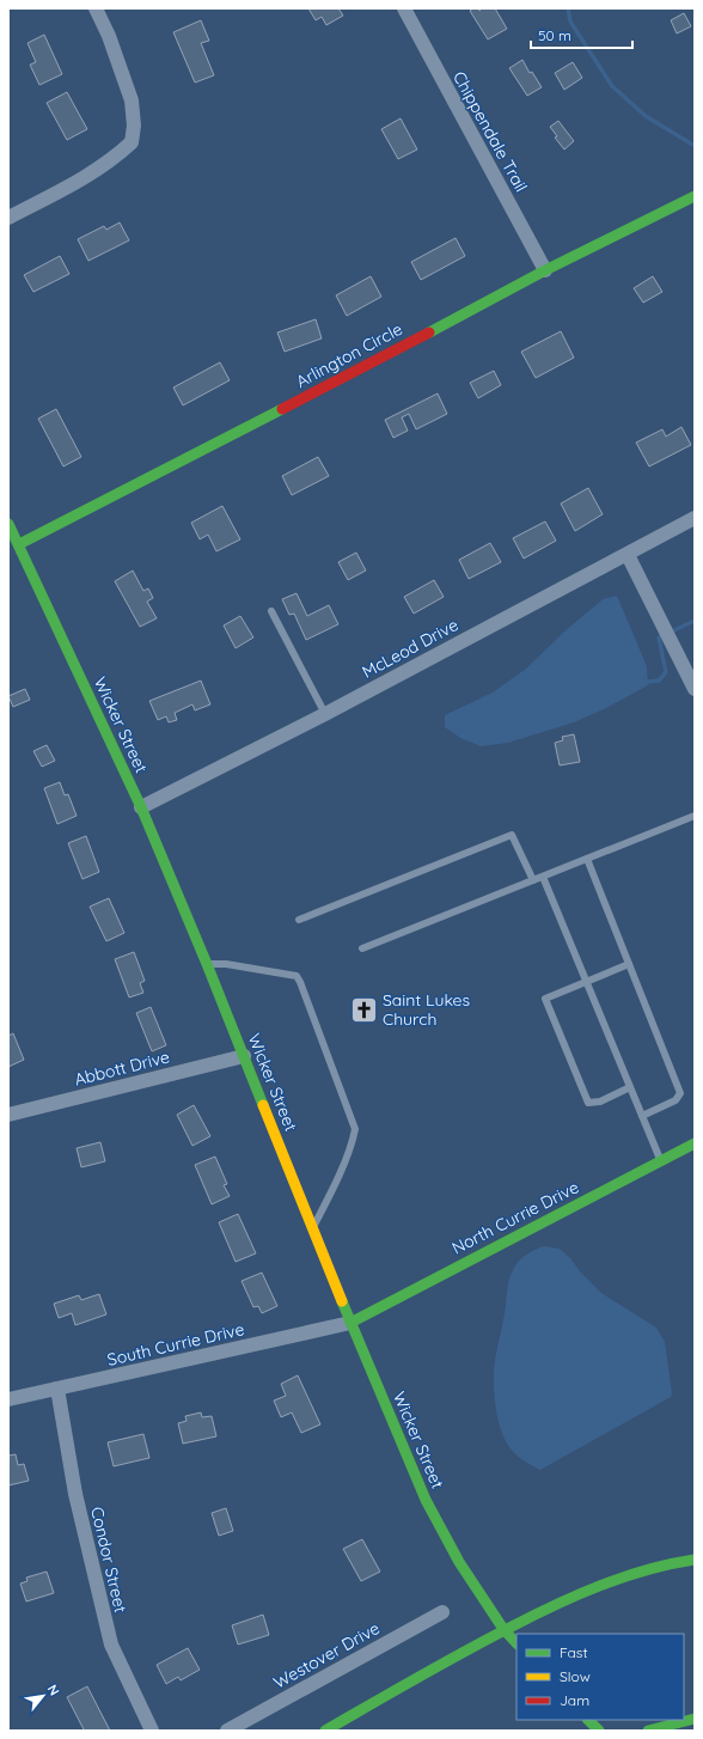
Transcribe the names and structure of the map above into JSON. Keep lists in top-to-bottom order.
{
  "streets": {
    "main road": ["Arlington Circle", "Wicker Street", "North Currie Drive"],
    "street": [
      "Chippendale Trail",
      "McLeod Drive",
      "Abbott Drive",
      "South Currie Drive",
      "Condor Street",
      "Westover Drive"
    ]
  },
  "crossings": [
    ["Chippendale Trail", "Arlington Circle"],
    ["Arlington Circle", "Wicker Street"],
    ["McLeod Drive", "Wicker Street"],
    ["Wicker Street", "Abbott Drive"],
    ["Wicker Street", "North Currie Drive"],
    ["Wicker Street", "South Currie Drive"],
    ["North Currie Drive", "South Currie Drive"],
    ["South Currie Drive", "Condor Street"]
  ],
  "places": {
    "church": ["Saint Lukes Church"]
  },
  "legend": ["Fast", "Slow", "Jam"],
  "scale_bar": "50 m",
  "north": "top right"
}
